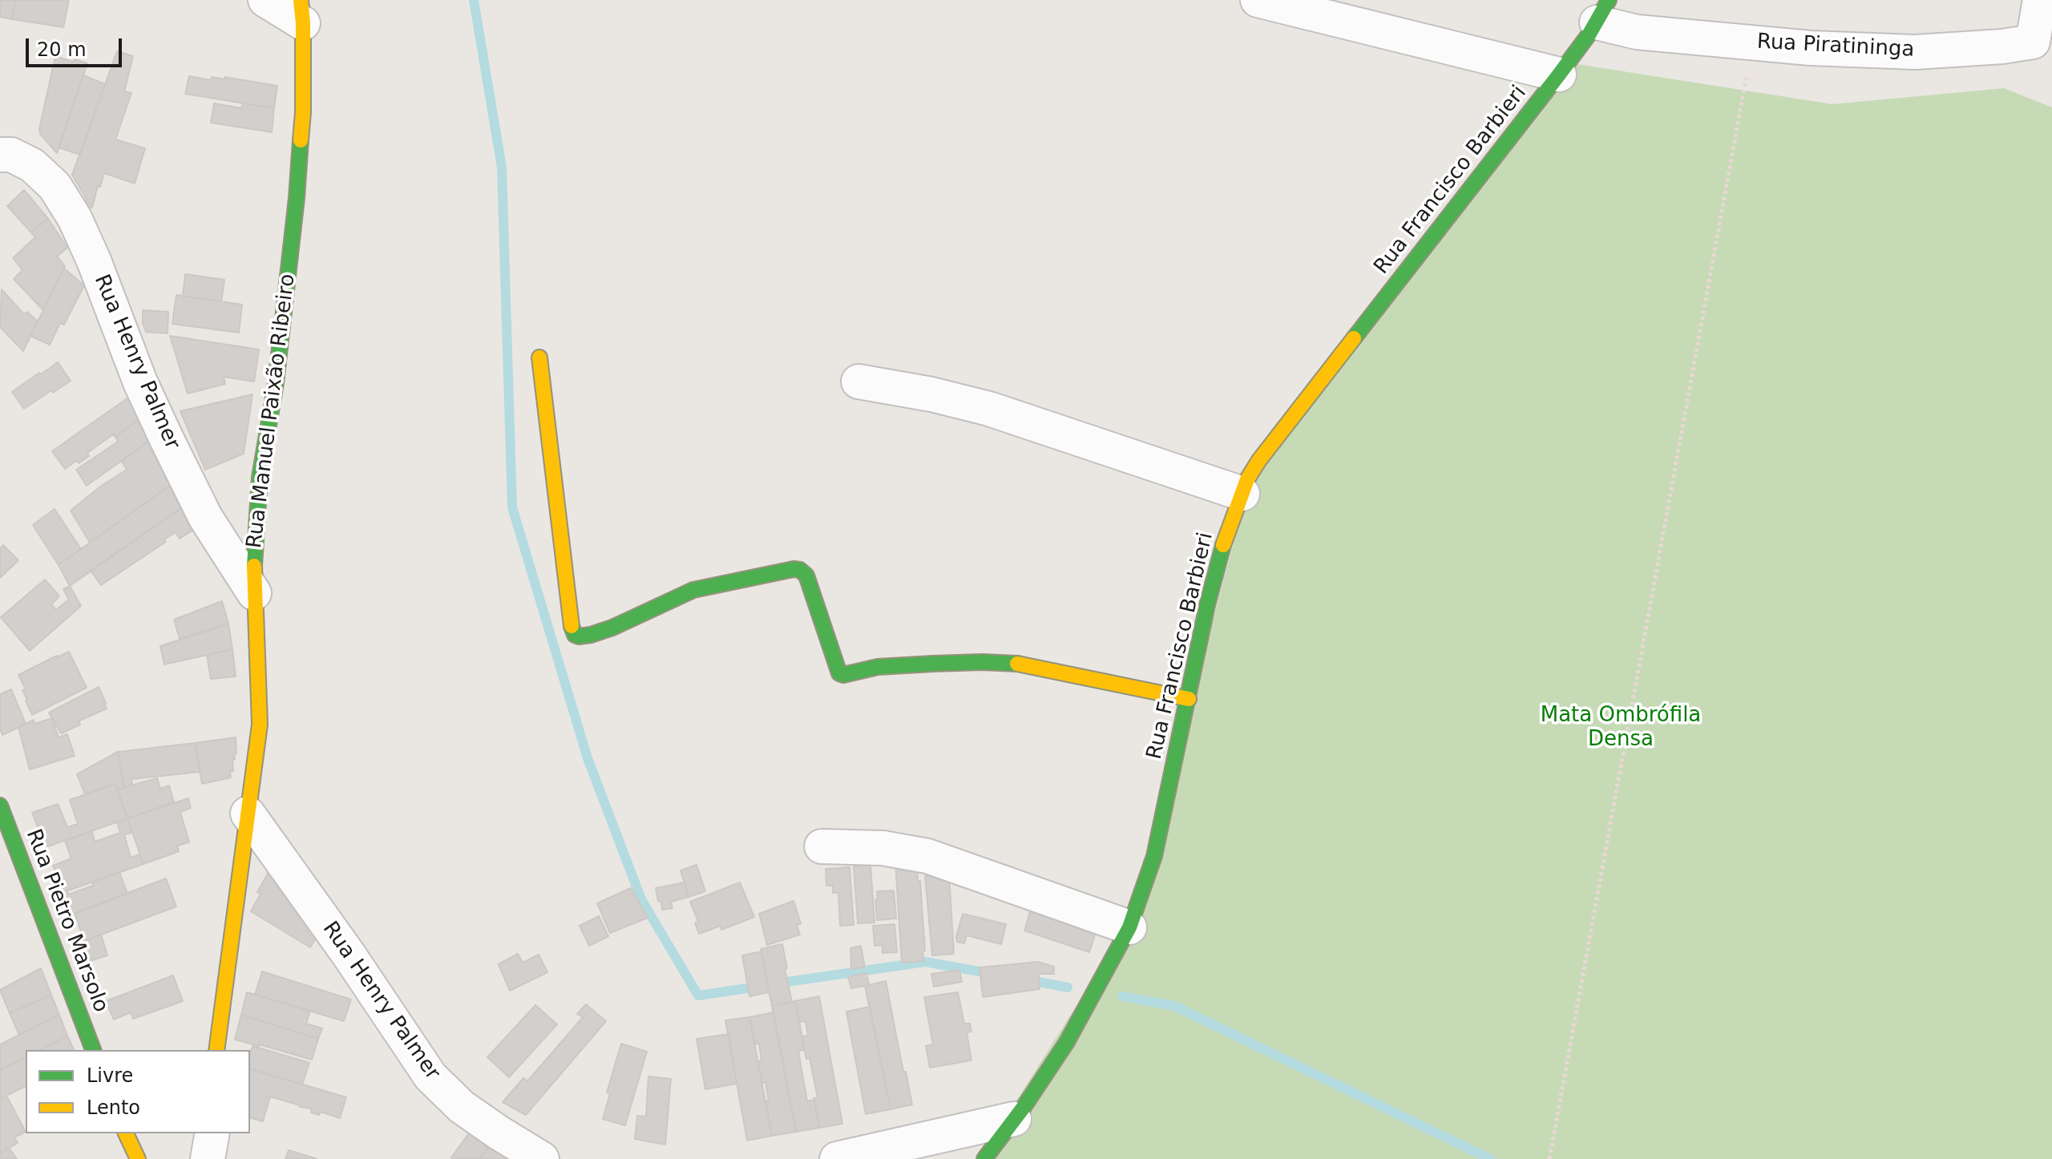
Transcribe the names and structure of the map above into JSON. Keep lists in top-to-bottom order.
{
  "streets": {
    "street": [
      "Rua Piratininga",
      "Rua Francisco Barbieri",
      "Rua Henry Palmer",
      "Rua Manuel Paixão Ribeiro",
      "Rua Pietro Marsolo"
    ]
  },
  "crossings": [
    ["Rua Piratininga", "Rua Francisco Barbieri"],
    ["Rua Henry Palmer", "Rua Manuel Paixão Ribeiro"]
  ],
  "parks": ["Mata Ombrófila Densa"],
  "legend": ["Livre", "Lento"],
  "scale_bar": "20 m"
}
